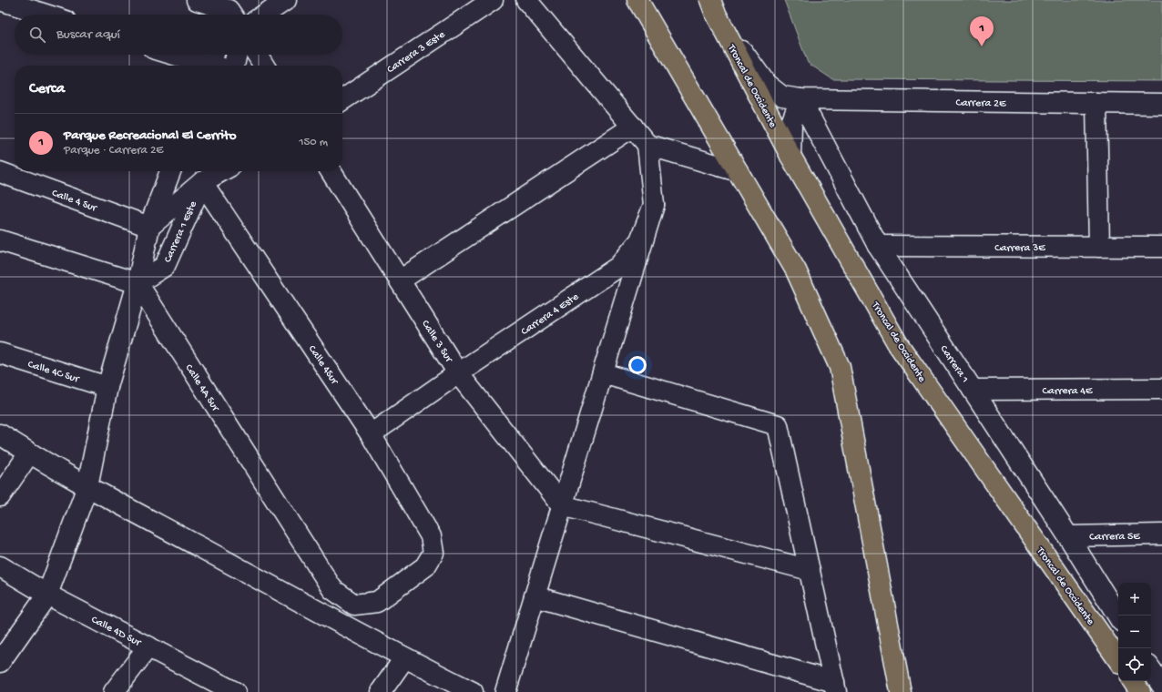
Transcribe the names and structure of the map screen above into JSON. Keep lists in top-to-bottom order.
{
  "streets": {
    "highway": ["Troncal de Occidente"],
    "street": [
      "Carrera 3 Este",
      "Carrera 2E",
      "Calle 4 Sur",
      "Carrera 1 Este",
      "Carrera 3E",
      "Carrera 4 Este",
      "Calle 3 Sur",
      "Carrera 1",
      "Calle 4Sur",
      "Calle 4C Sur",
      "Calle 4A Sur",
      "Carrera 4E",
      "Carrera 5E",
      "Calle 4D Sur"
    ]
  },
  "crossings": [
    ["Troncal de Occidente", "Carrera 2E"],
    ["Carrera 2E", "Carrera 1"],
    ["Carrera 1 Este", "Calle 4Sur"],
    ["Carrera 1 Este", "Calle 4A Sur"],
    ["Carrera 3E", "Carrera 1"],
    ["Carrera 4 Este", "Calle 3 Sur"],
    ["Carrera 4 Este", "Calle 4Sur"],
    ["Carrera 1", "Carrera 4E"],
    ["Carrera 1", "Carrera 5E"],
    ["Calle 4Sur", "Calle 4A Sur"]
  ],
  "page": {
    "search": "Buscar aquí",
    "pins": "1",
    "heading": "Cerca",
    "list": [
      {
        "mark": "1",
        "name": "Parque Recreacional El Cerrito",
        "note": "Parque · Carrera 2E",
        "value": "150 m"
      }
    ],
    "map_buttons": ["+", "−"]
  }
}
